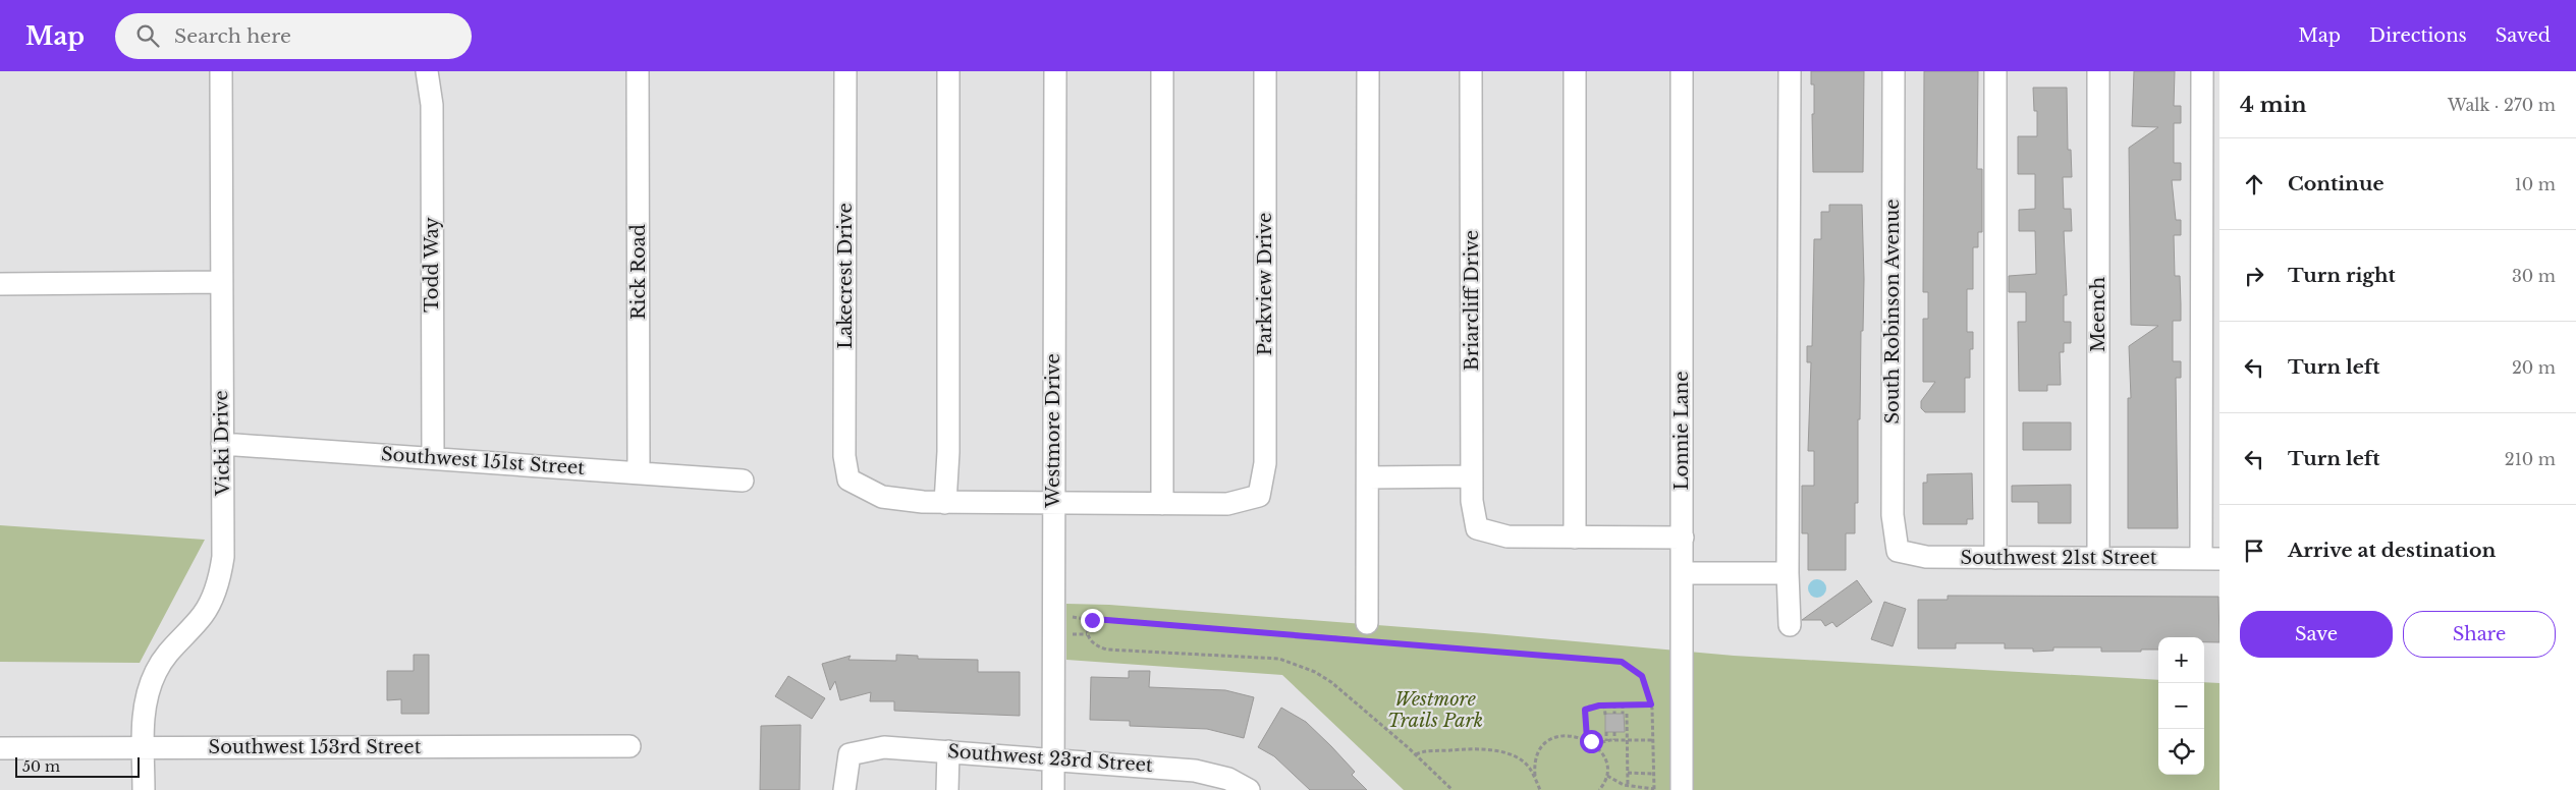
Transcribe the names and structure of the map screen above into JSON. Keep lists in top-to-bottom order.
{
  "streets": {
    "street": [
      "Todd Way",
      "Rick Road",
      "Lakecrest Drive",
      "Parkview Drive",
      "Briarcliff Drive",
      "South Robinson Avenue",
      "Meench",
      "Westmore Drive",
      "Lonnie Lane",
      "Vicki Drive",
      "Southwest 151st Street",
      "Southwest 21st Street",
      "Southwest 153rd Street",
      "Southwest 23rd Street"
    ]
  },
  "crossings": [
    ["Todd Way", "Southwest 151st Street"],
    ["Rick Road", "Southwest 151st Street"],
    ["South Robinson Avenue", "Southwest 21st Street"],
    ["Meench", "Southwest 21st Street"],
    ["Westmore Drive", "Southwest 23rd Street"],
    ["Vicki Drive", "Southwest 151st Street"],
    ["Vicki Drive", "Southwest 153rd Street"]
  ],
  "parks": ["Westmore Trails Park"],
  "scale_bar": "50 m",
  "page": {
    "header": "Map",
    "search": "Search here",
    "nav": ["Map", "Directions", "Saved"],
    "heading": ["4 min", "Walk · 270 m"],
    "list": [
      ["Continue", "10 m"],
      ["Turn right", "30 m"],
      ["Turn left", "20 m"],
      ["Turn left", "210 m"],
      "Arrive at destination"
    ],
    "buttons": ["Save", "Share"],
    "map_buttons": ["+", "−"],
    "scale": "50 m"
  }
}
